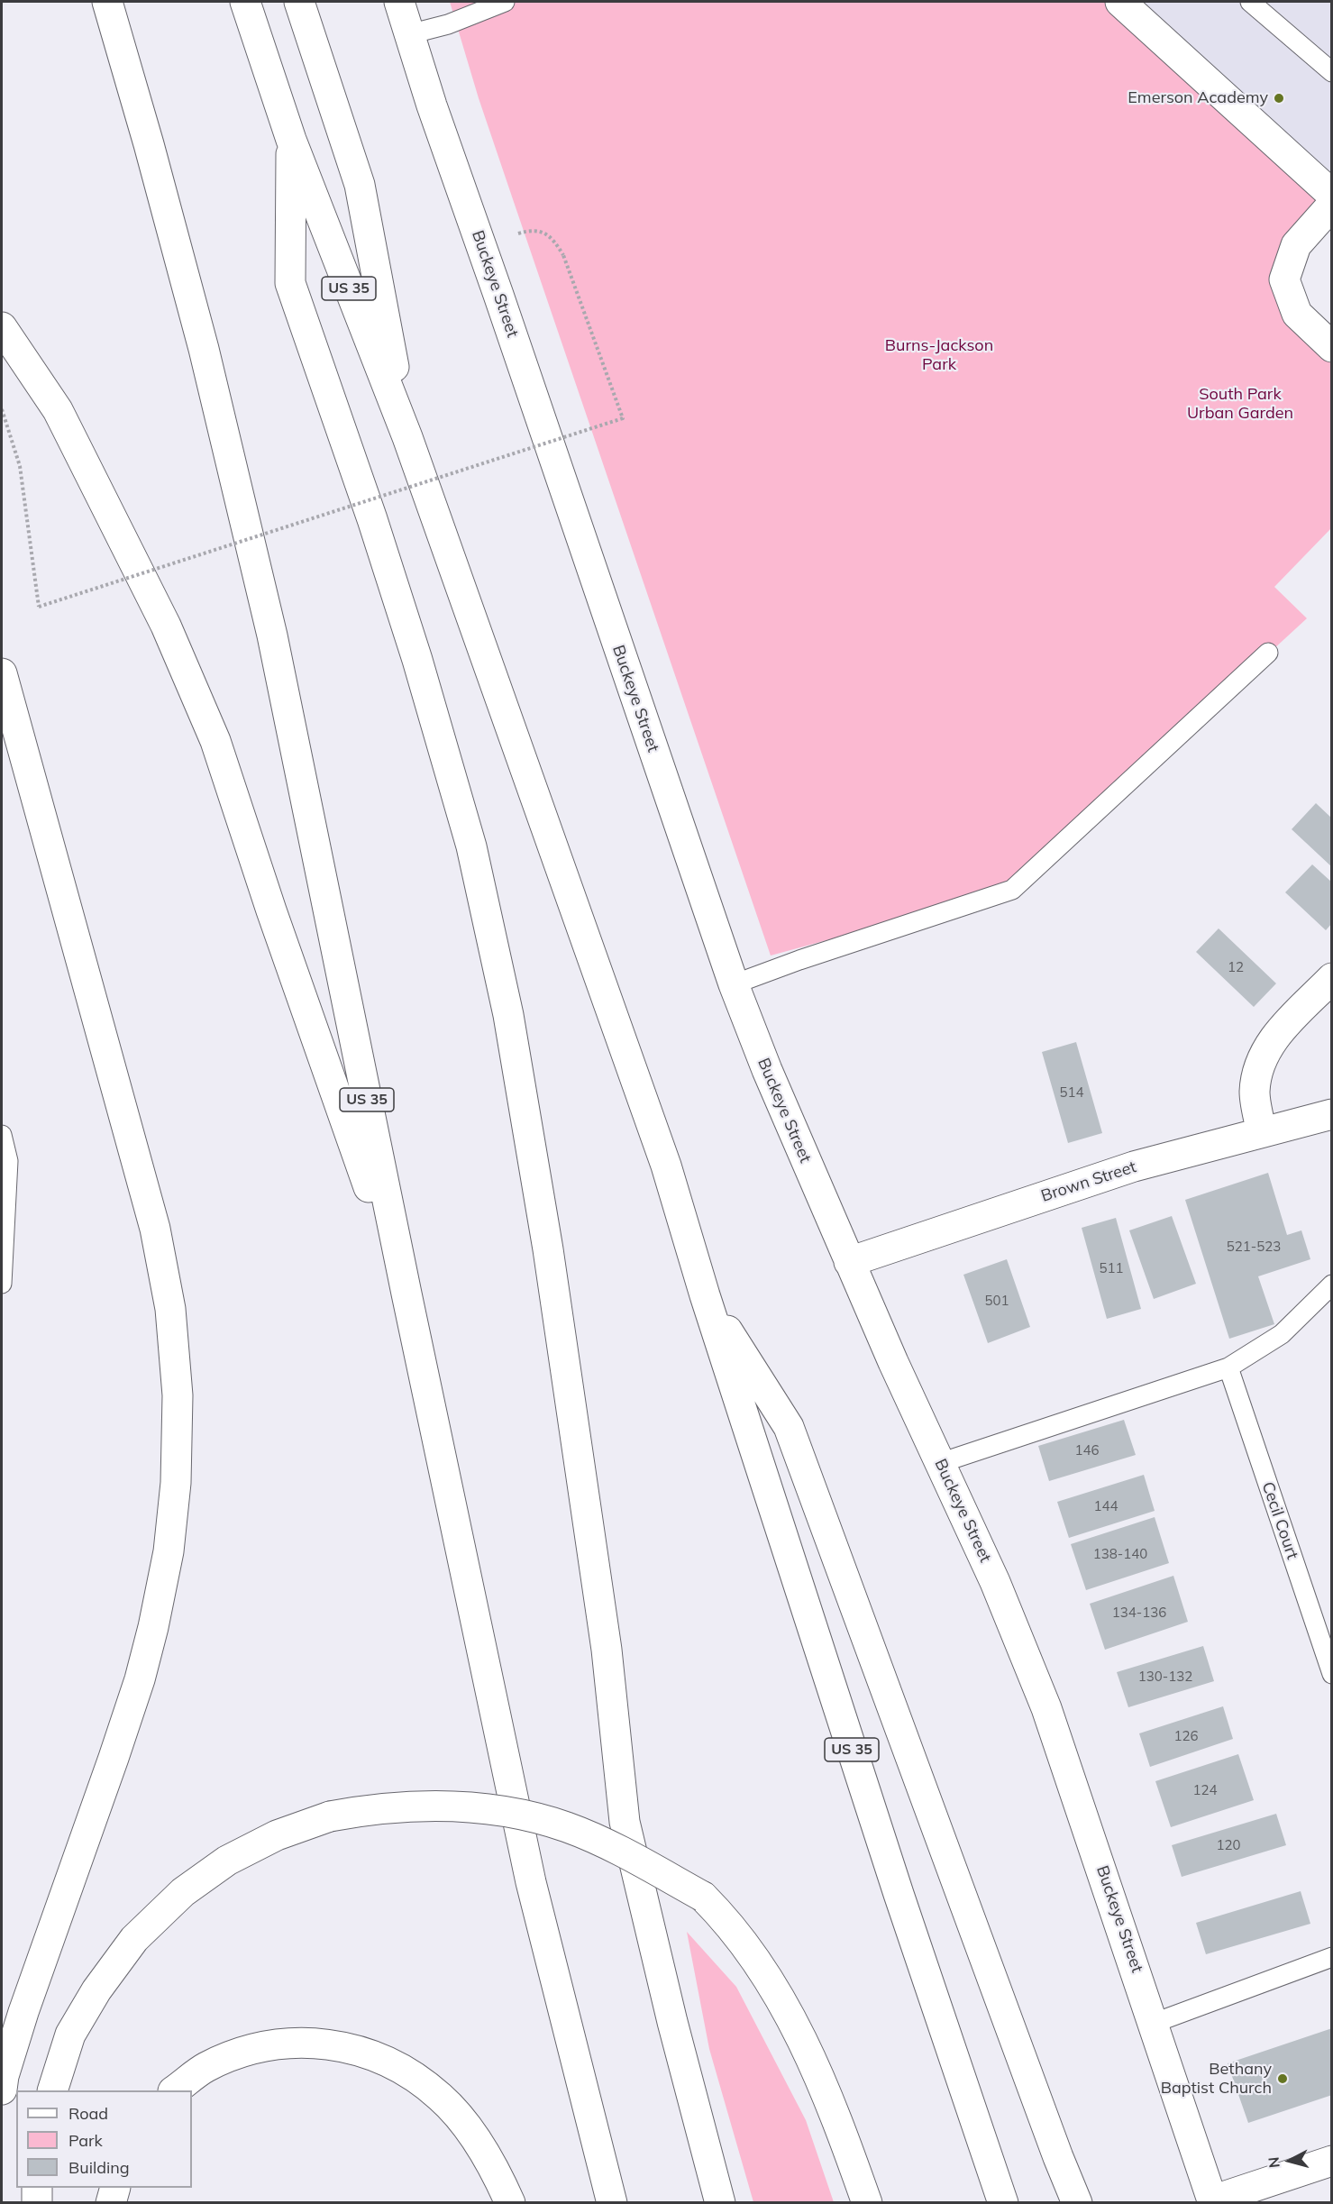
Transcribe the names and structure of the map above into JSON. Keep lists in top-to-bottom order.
{
  "streets": {
    "main road": ["Buckeye Street", "US 35", "Brown Street"],
    "lane": ["Cecil Court"]
  },
  "crossings": [
    ["Buckeye Street", "Brown Street"]
  ],
  "parks": ["Burns-Jackson Park", "South Park Urban Garden"],
  "places": ["Emerson Academy", "Bethany Baptist Church"],
  "house_numbers": [
    "12",
    "514",
    "521-523",
    "511",
    "501",
    "146",
    "144",
    "138-140",
    "134-136",
    "130-132",
    "126",
    "124",
    "120"
  ],
  "legend": ["Road", "Park", "Building"],
  "north": "left"
}
